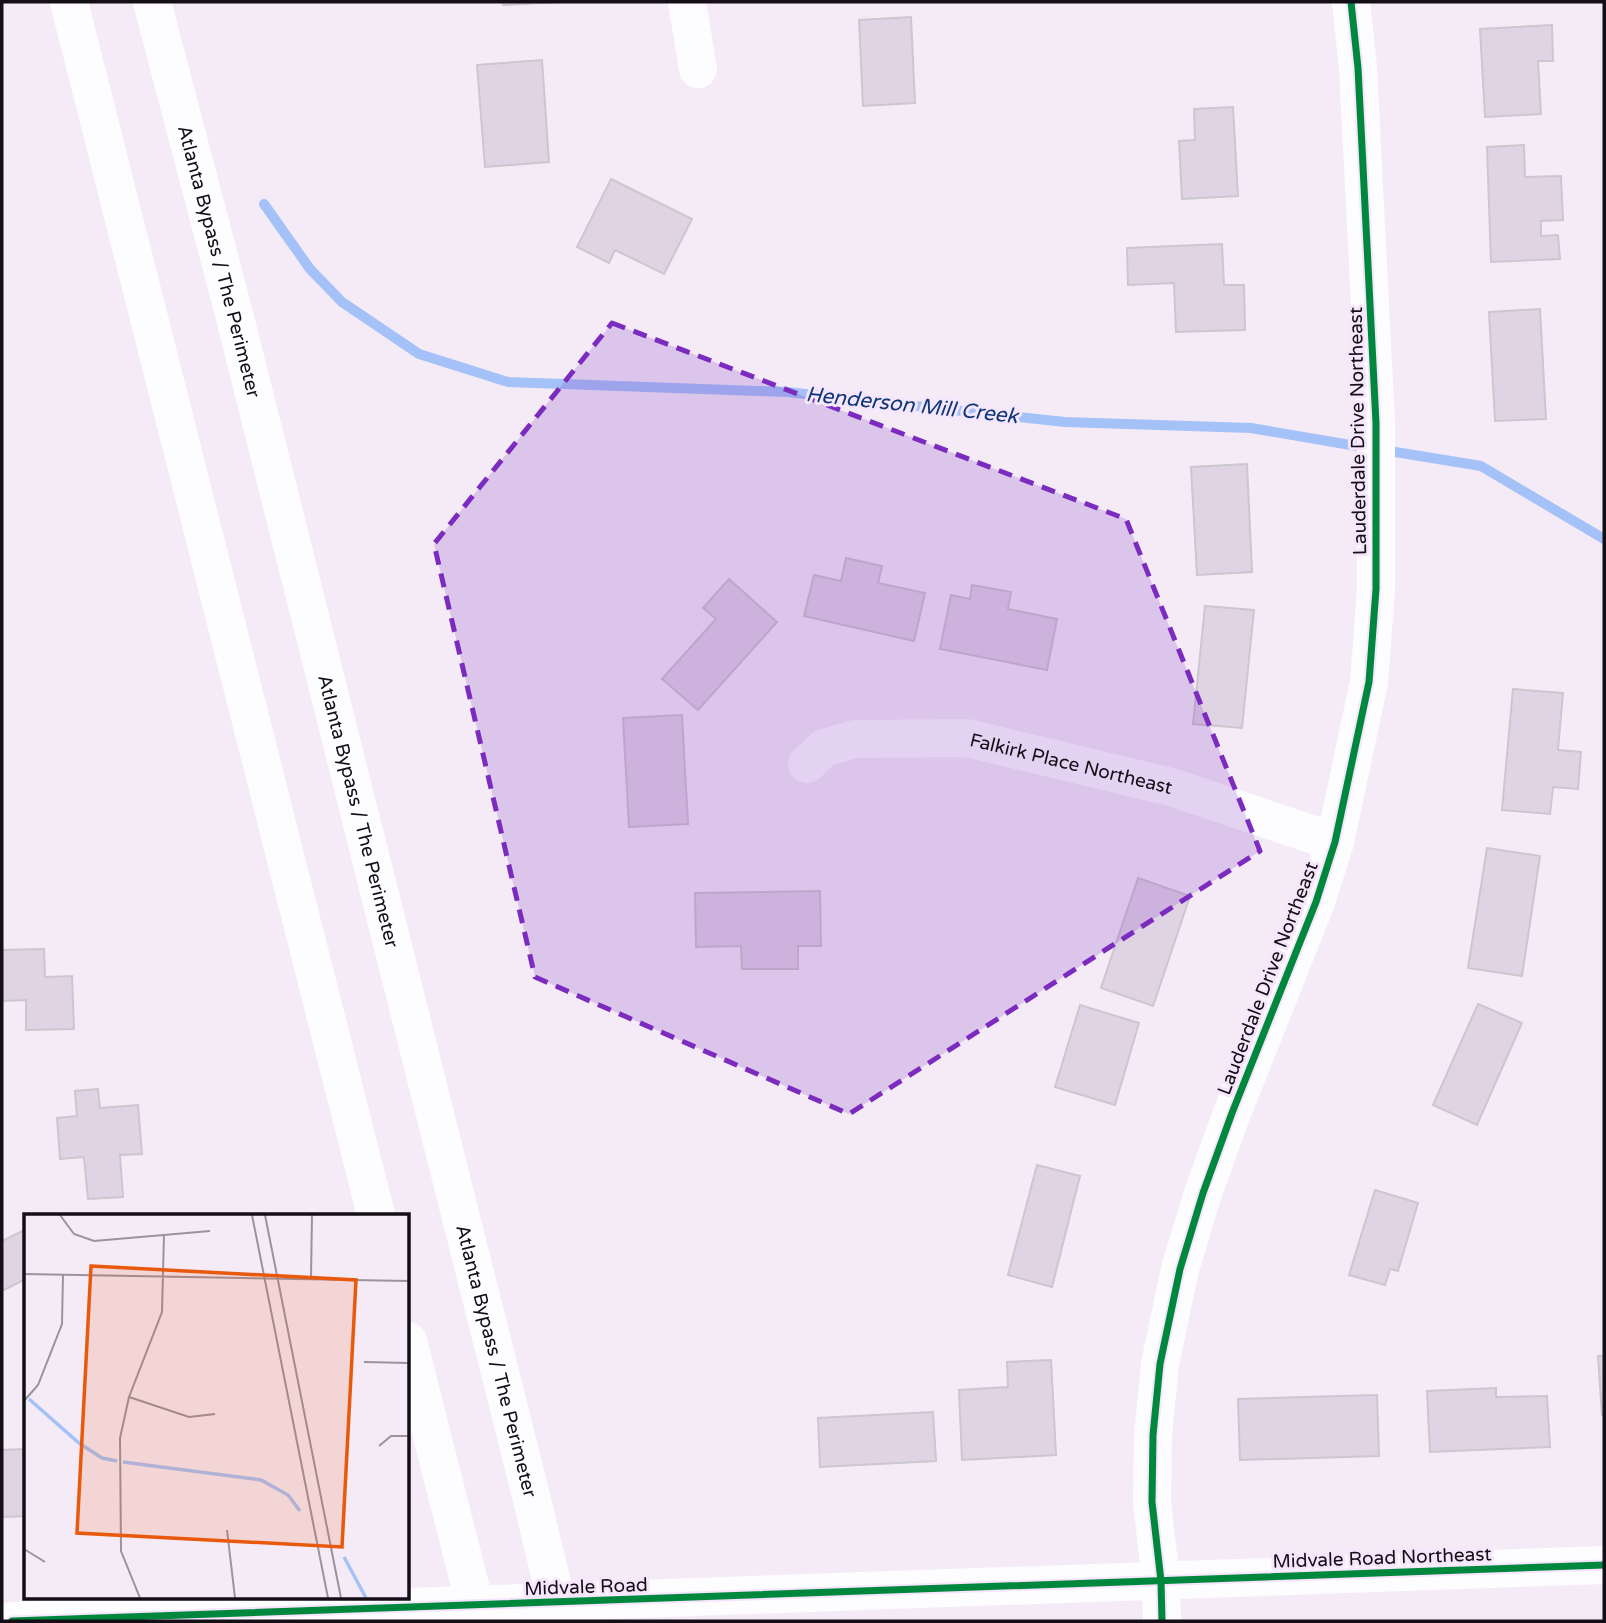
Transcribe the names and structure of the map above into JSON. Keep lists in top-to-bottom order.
{
  "streets": {
    "main road": [
      "Atlanta Bypass / The Perimeter",
      "Lauderdale Drive Northeast",
      "Falkirk Place Northeast",
      "Midvale Road Northeast",
      "Midvale Road"
    ]
  },
  "crossings": [
    ["Lauderdale Drive Northeast", "Falkirk Place Northeast"],
    ["Lauderdale Drive Northeast", "Midvale Road Northeast"],
    ["Lauderdale Drive Northeast", "Midvale Road"],
    ["Midvale Road Northeast", "Midvale Road"]
  ],
  "water": ["Henderson Mill Creek"]
}
